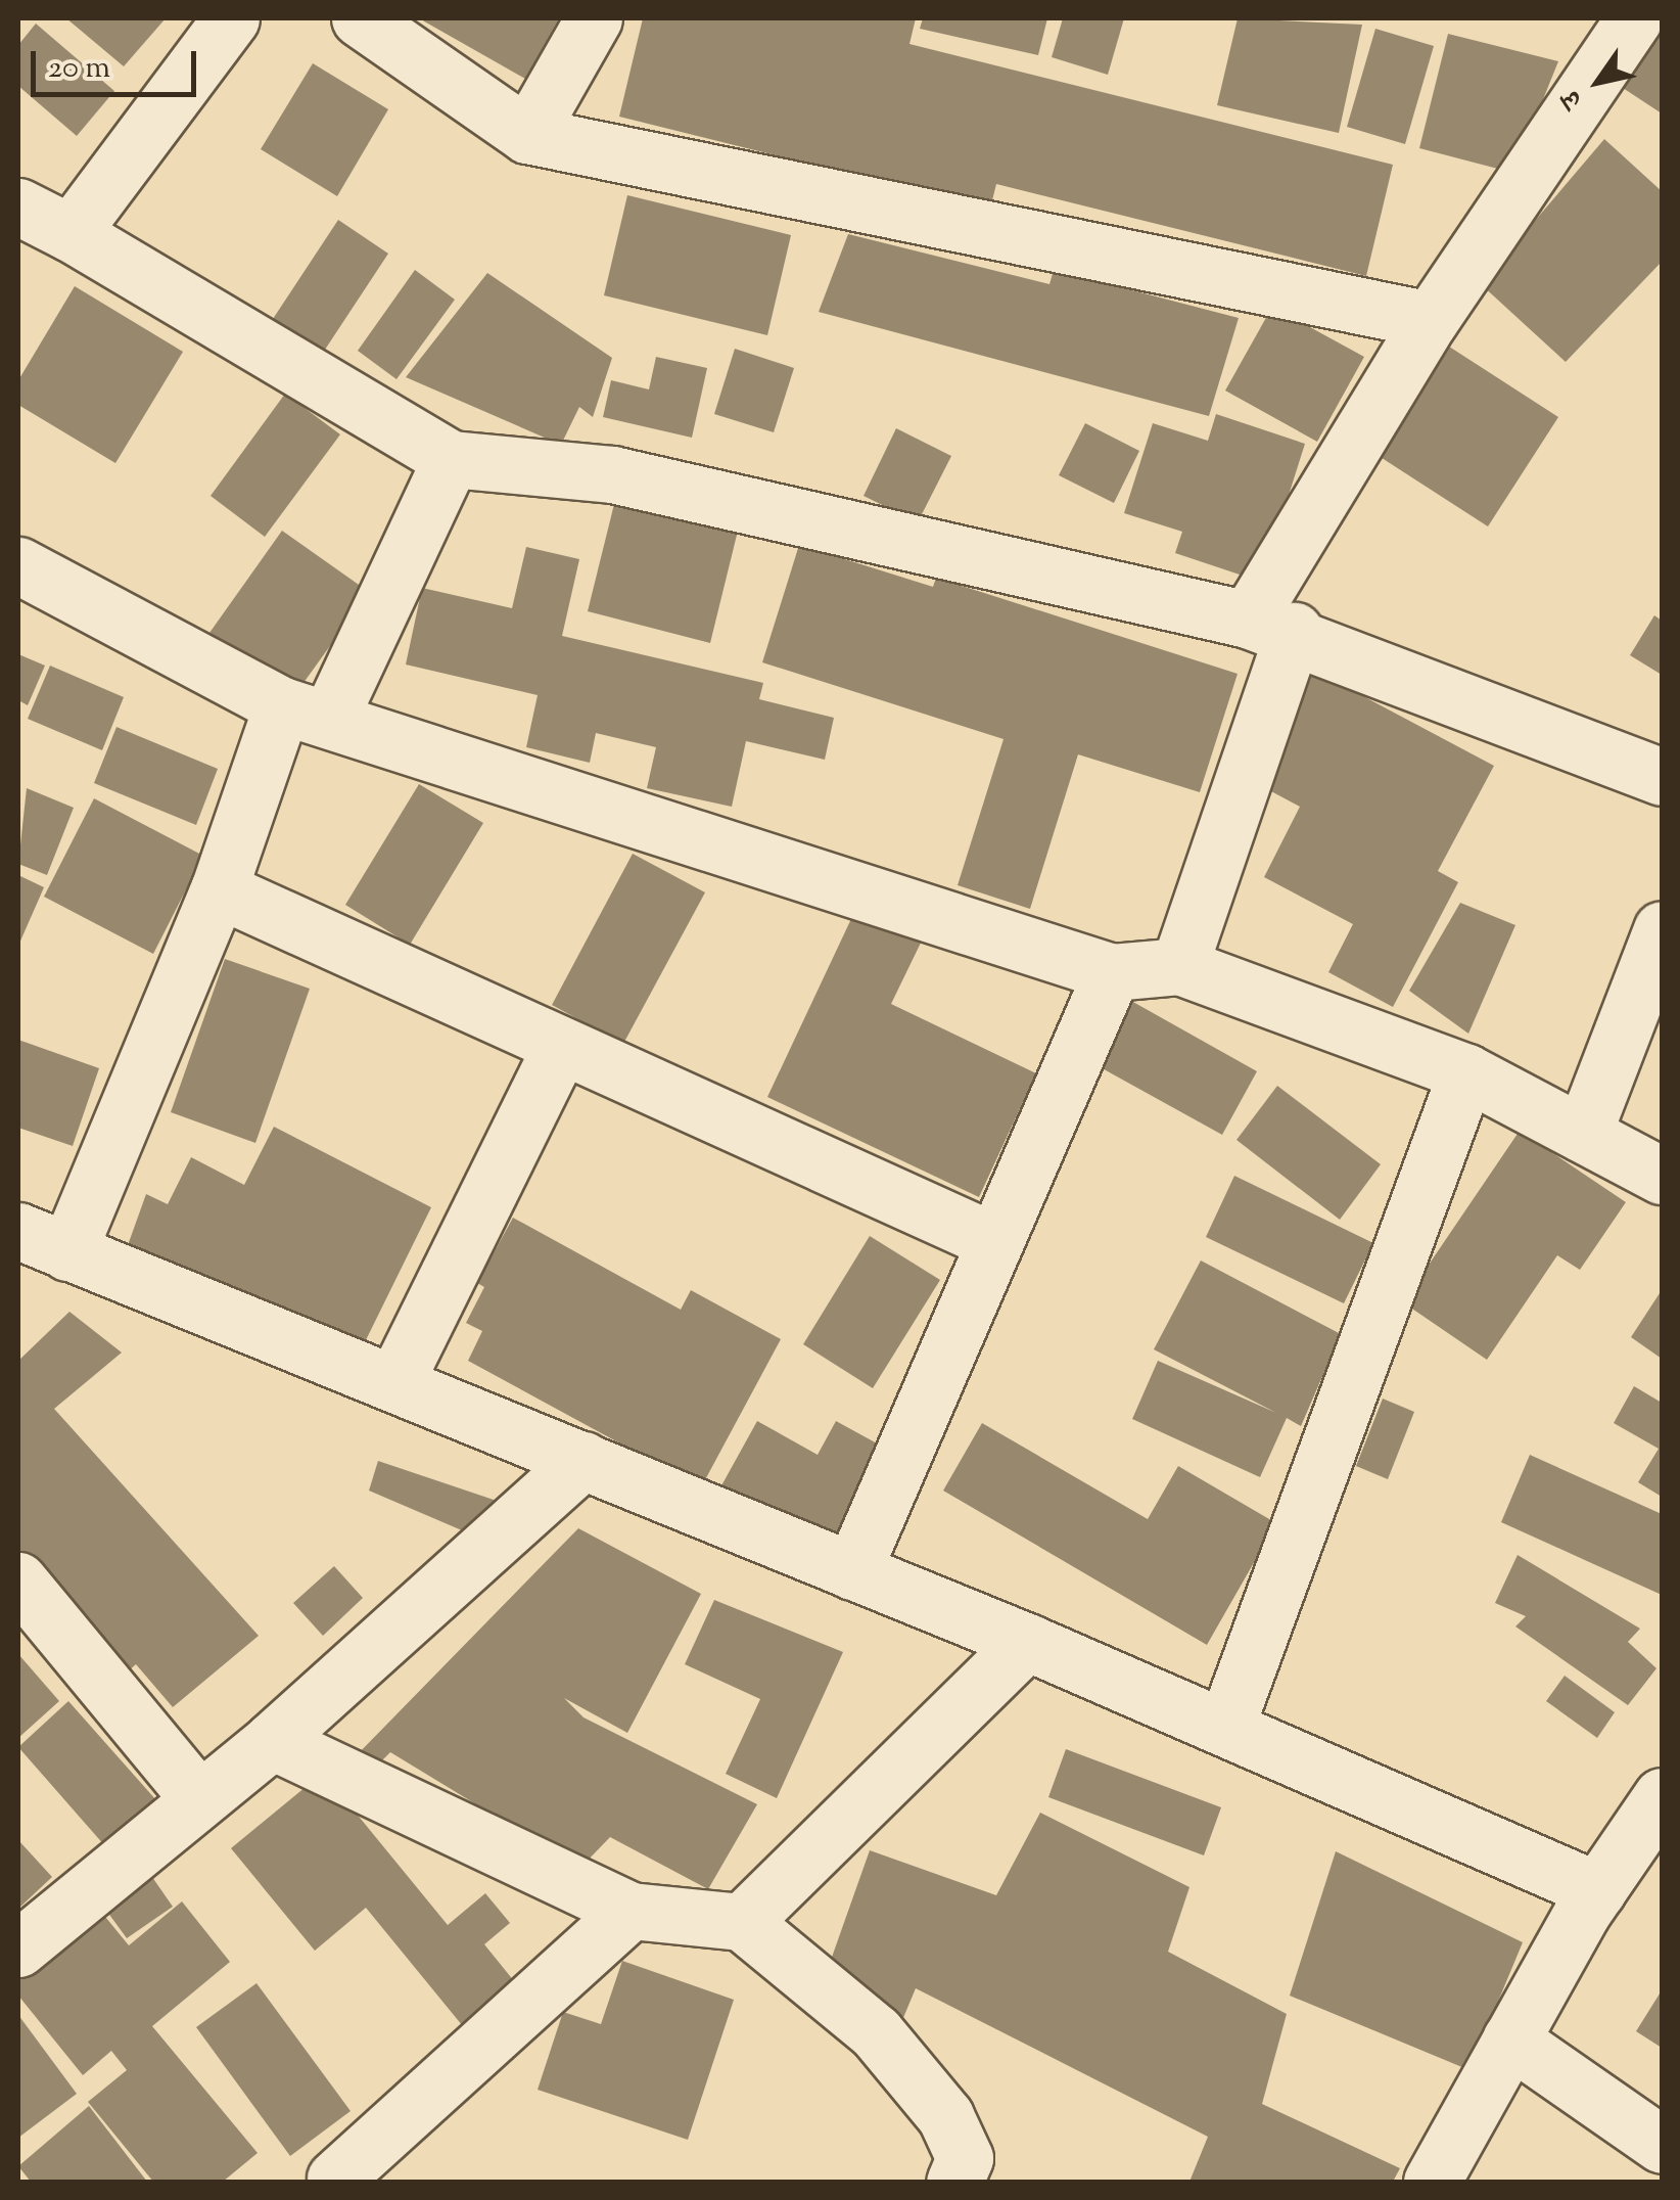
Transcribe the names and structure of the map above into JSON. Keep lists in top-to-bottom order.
{
  "scale_bar": "20 m",
  "north": "bottom left"
}
